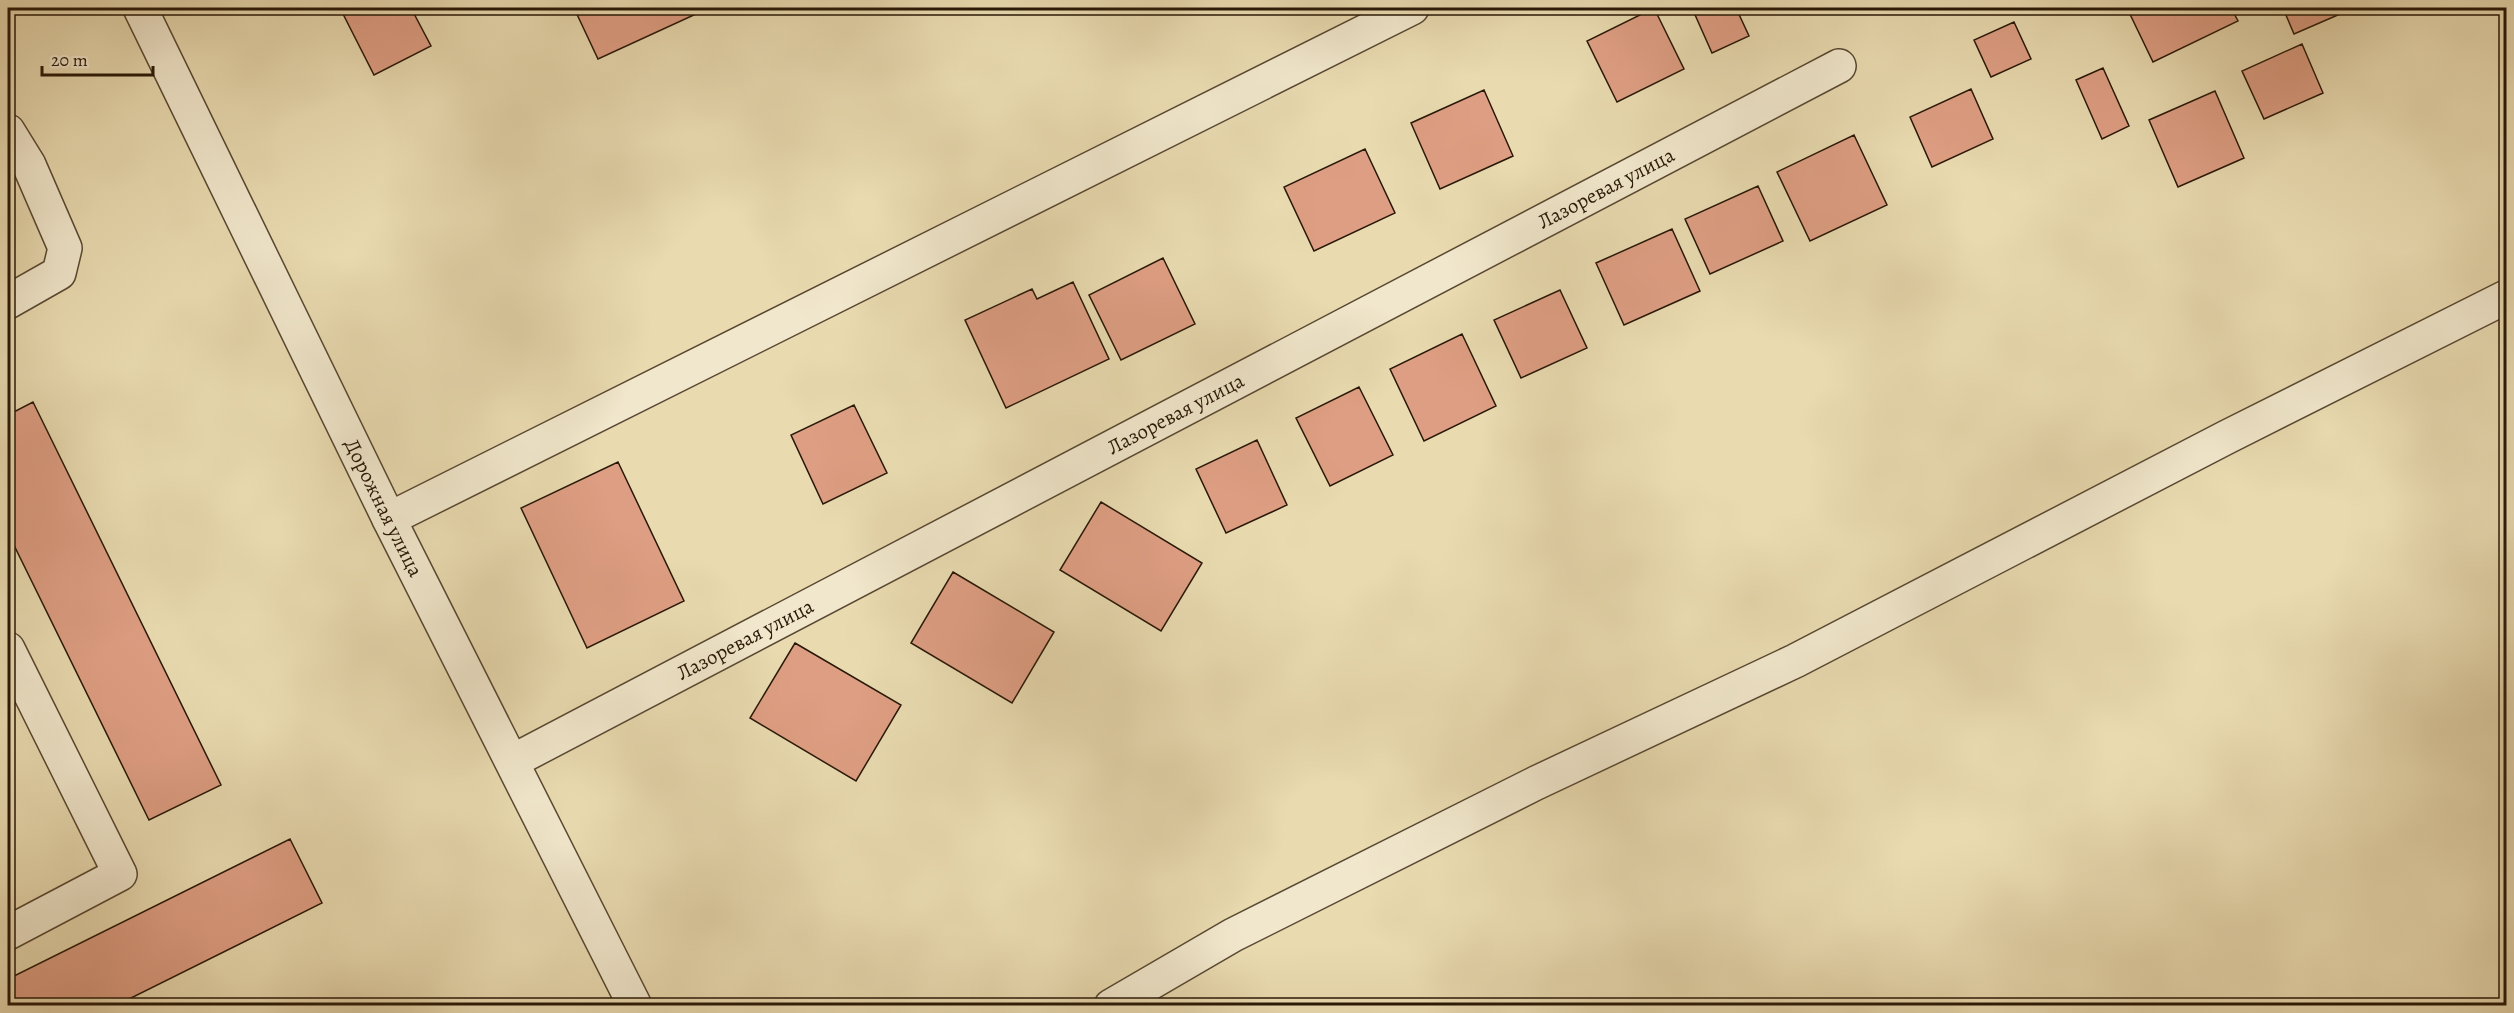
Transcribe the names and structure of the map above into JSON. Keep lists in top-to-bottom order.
{
  "streets": {
    "street": ["Лазоревая улица", "Дорожная улица"]
  },
  "crossings": [
    ["Лазоревая улица", "Дорожная улица"]
  ],
  "scale_bar": "20 m"
}
